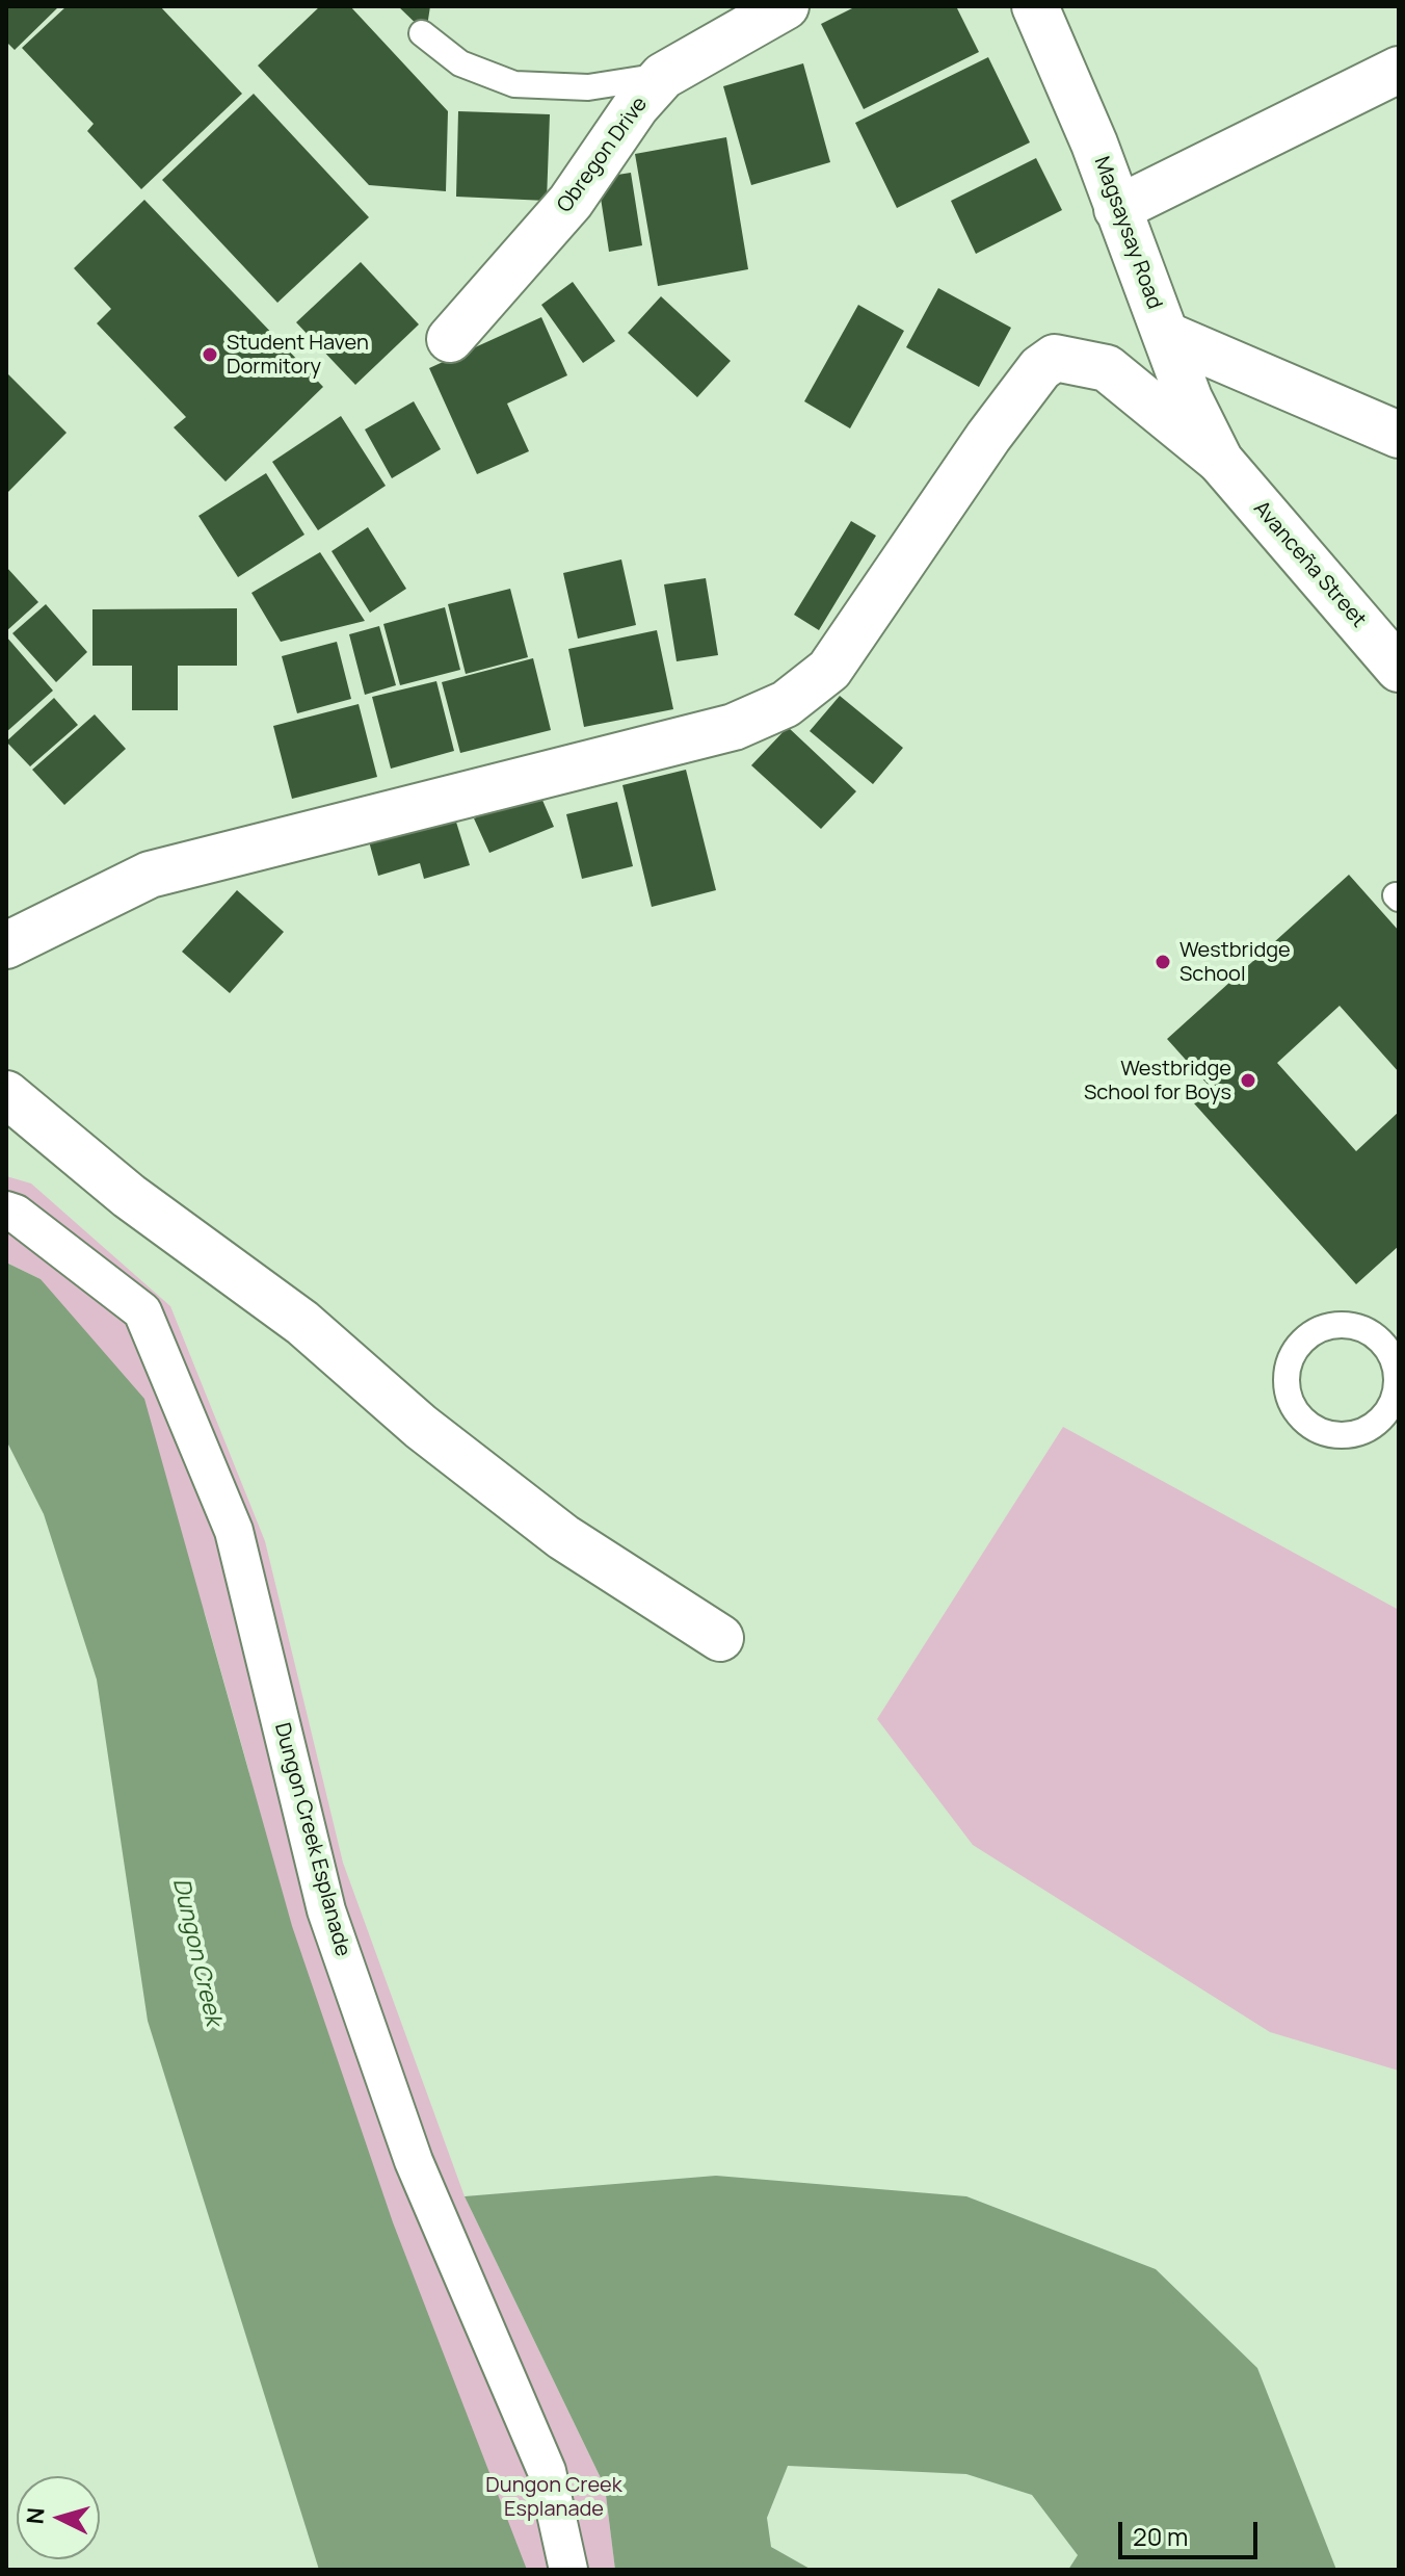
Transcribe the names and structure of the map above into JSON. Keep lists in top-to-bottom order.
{
  "streets": {
    "street": [
      "Obregon Drive",
      "Magsaysay Road",
      "Avanceña Street",
      "Dungon Creek Esplanade"
    ]
  },
  "crossings": [
    ["Magsaysay Road", "Avanceña Street"]
  ],
  "water": ["Dungon Creek"],
  "parks": ["Dungon Creek Esplanade"],
  "places": ["Student Haven Dormitory", "Westbridge School", "Westbridge School for Boys"],
  "scale_bar": "20 m",
  "north": "left"
}
